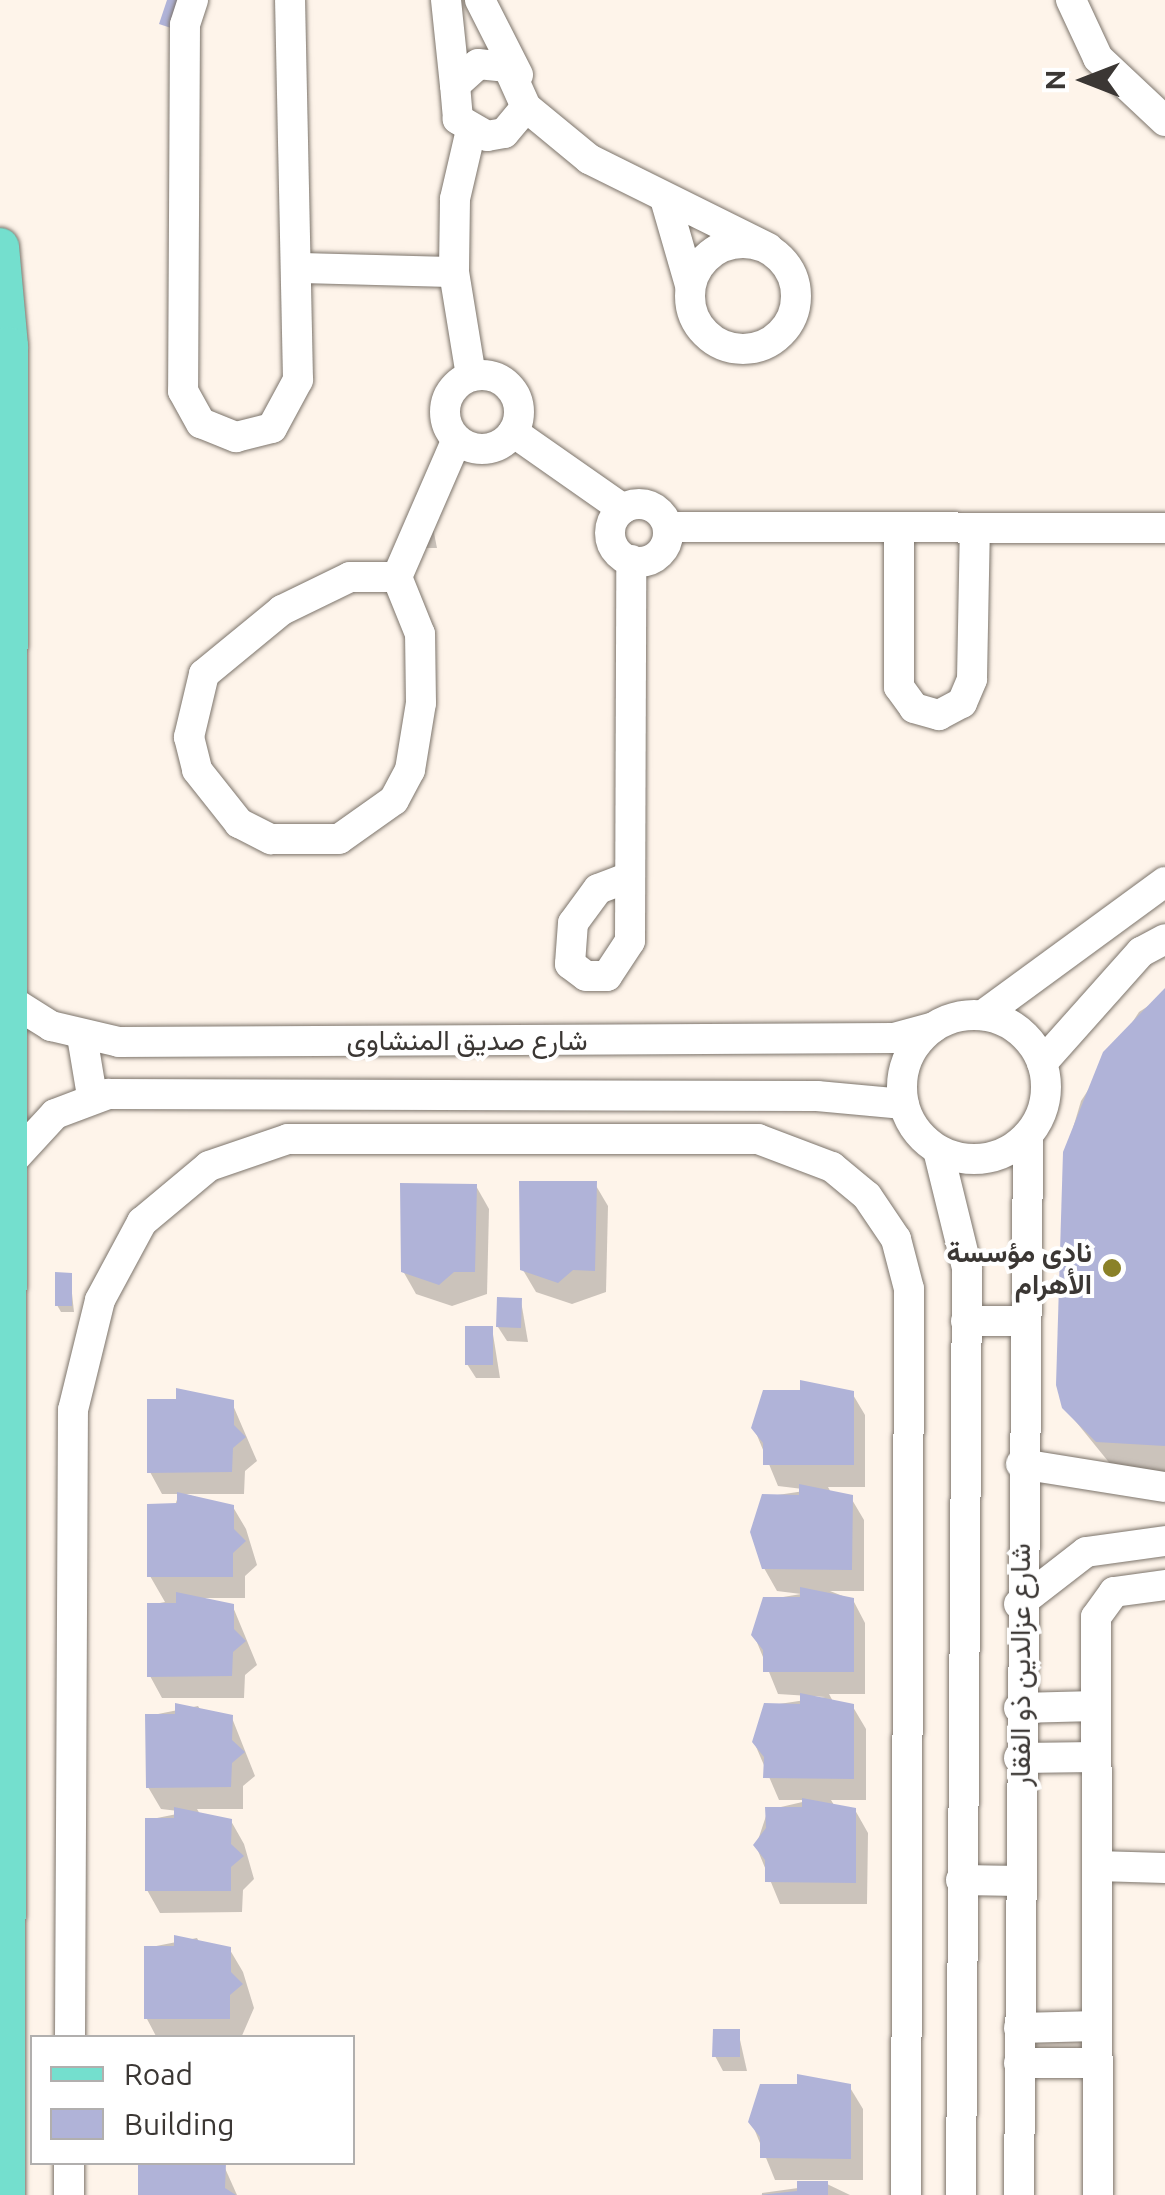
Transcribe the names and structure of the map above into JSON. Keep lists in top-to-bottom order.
{
  "streets": {
    "street": ["شارع صديق المنشاوى", "شارع عزالدين ذو الفقار"]
  },
  "crossings": [
    ["شارع صديق المنشاوى", "شارع عزالدين ذو الفقار"]
  ],
  "places": ["نادى مؤسسة الأهرام"],
  "legend": ["Road", "Building"],
  "north": "left"
}
